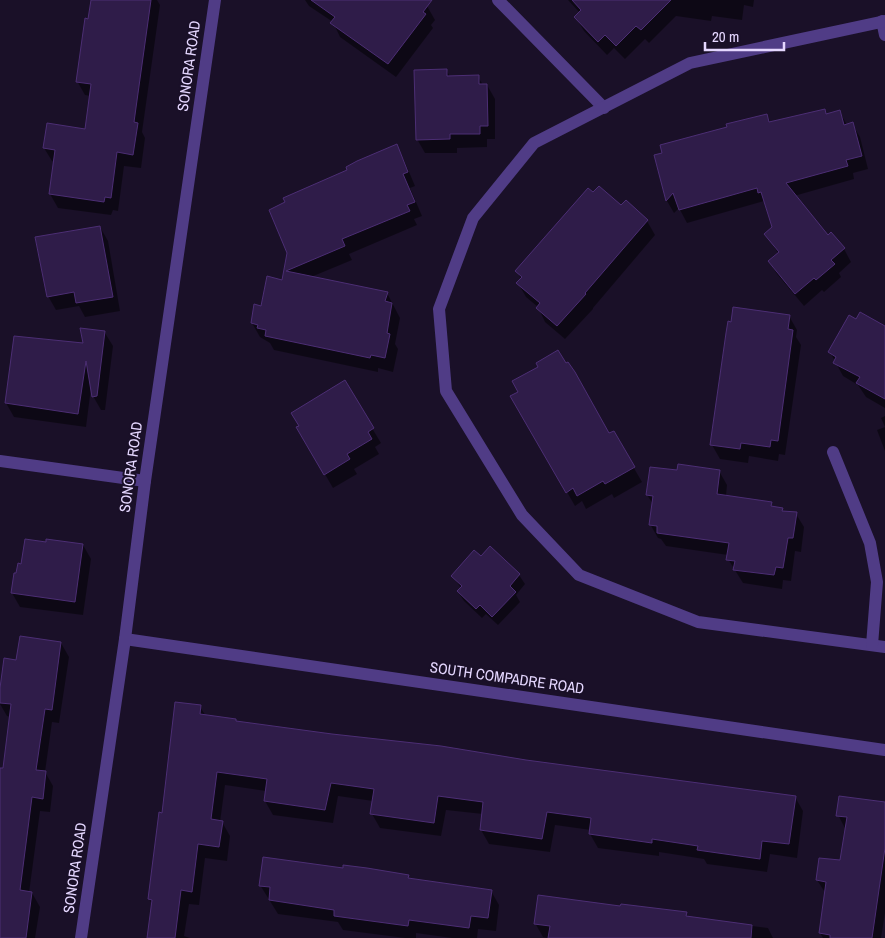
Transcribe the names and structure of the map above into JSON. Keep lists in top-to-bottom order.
{
  "streets": {
    "street": ["SONORA ROAD", "SOUTH COMPADRE ROAD"]
  },
  "crossings": [
    ["SONORA ROAD", "SOUTH COMPADRE ROAD"]
  ],
  "scale_bar": "20 m"
}
